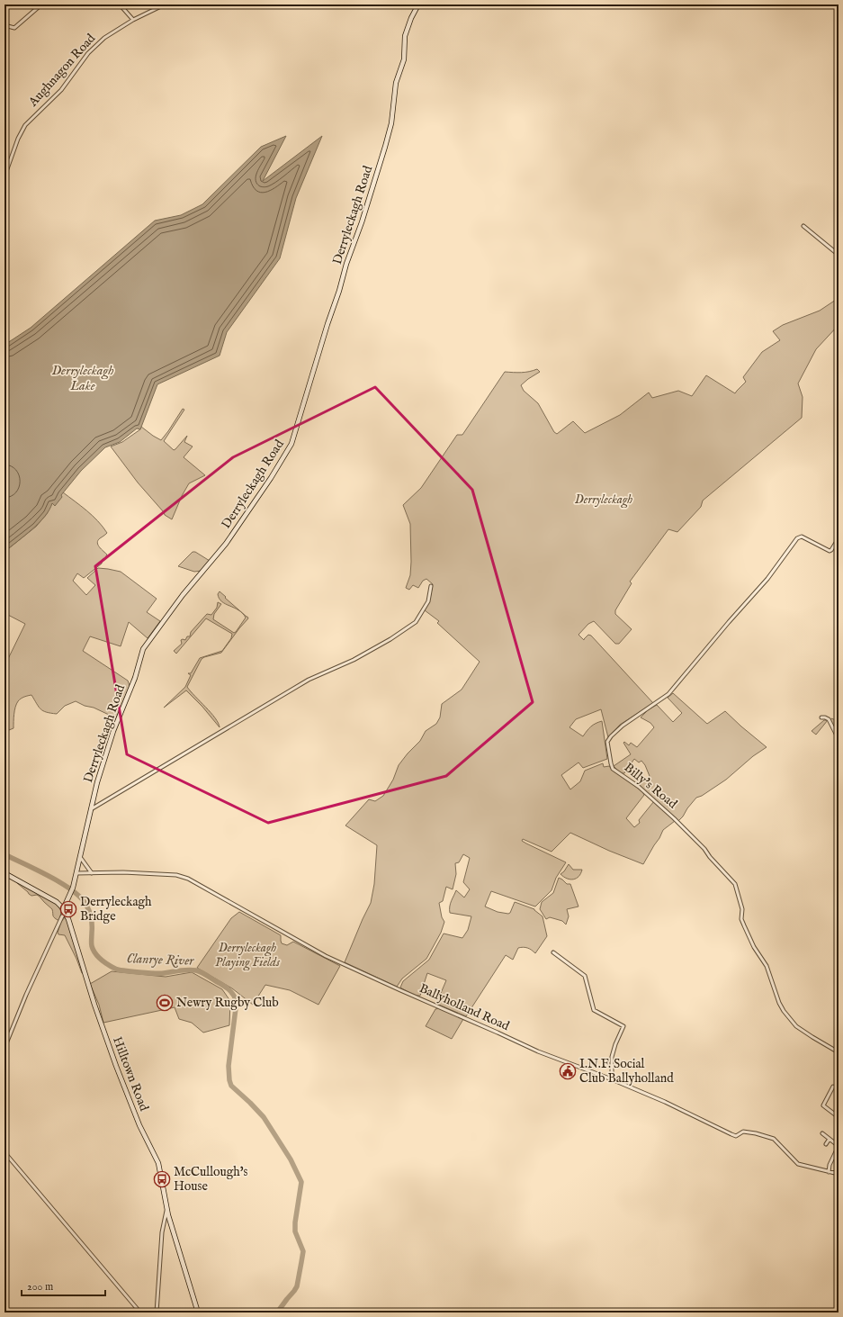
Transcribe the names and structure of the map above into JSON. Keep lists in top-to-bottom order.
{
  "streets": {
    "street": [
      "Aughnagon Road",
      "Derryleckagh Road",
      "Billy's Road",
      "Ballyholland Road",
      "Hilltown Road"
    ]
  },
  "crossings": [
    ["Derryleckagh Road", "Ballyholland Road"],
    ["Derryleckagh Road", "Hilltown Road"]
  ],
  "water": ["Derryleckagh Lake", "Clanrye River"],
  "parks": ["Derryleckagh", "Derryleckagh Playing Fields"],
  "places": {
    "bus stop": ["Derryleckagh Bridge", "McCullough's House"],
    "sports": ["Newry Rugby Club"],
    "public building": ["I.N.F. Social Club Ballyholland"]
  },
  "scale_bar": "200 m"
}
